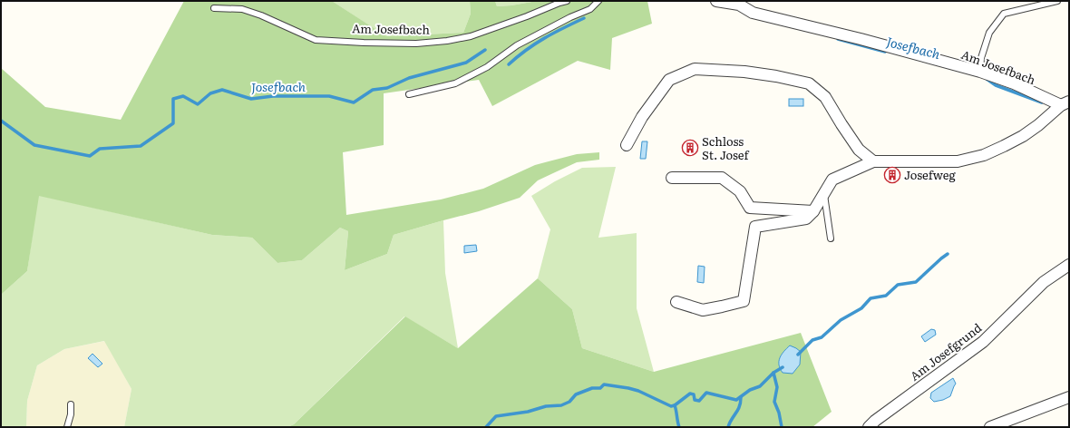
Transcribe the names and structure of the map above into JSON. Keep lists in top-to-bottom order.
{
  "streets": {
    "street": ["Am Josefbach", "Am Josefgrund"]
  },
  "water": ["Josefbach"],
  "places": {
    "building": ["Schloss St. Josef", "Josefweg"]
  }
}
